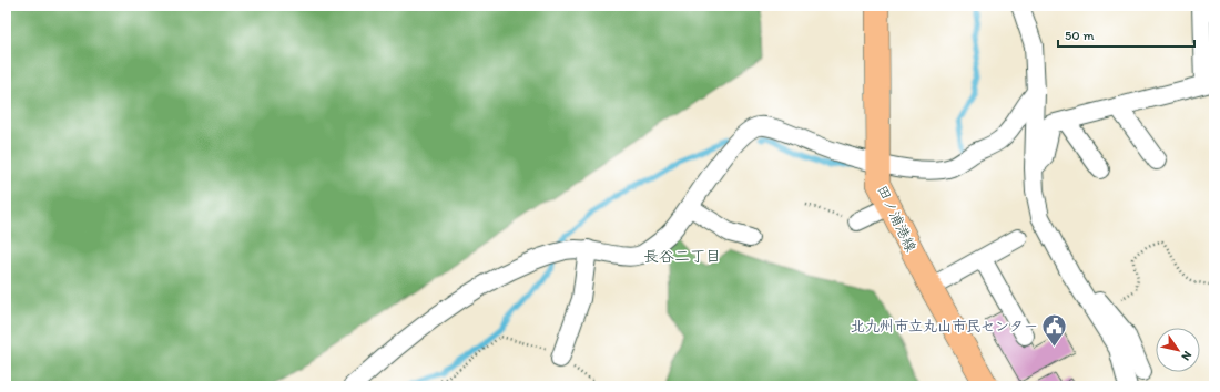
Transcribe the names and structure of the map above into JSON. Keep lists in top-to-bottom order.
{
  "streets": {
    "main road": ["田ノ浦港線"]
  },
  "districts": ["長谷二丁目"],
  "places": {
    "public building": ["北九州市立丸山市民センター"]
  },
  "scale_bar": "50 m",
  "north": "bottom right"
}
